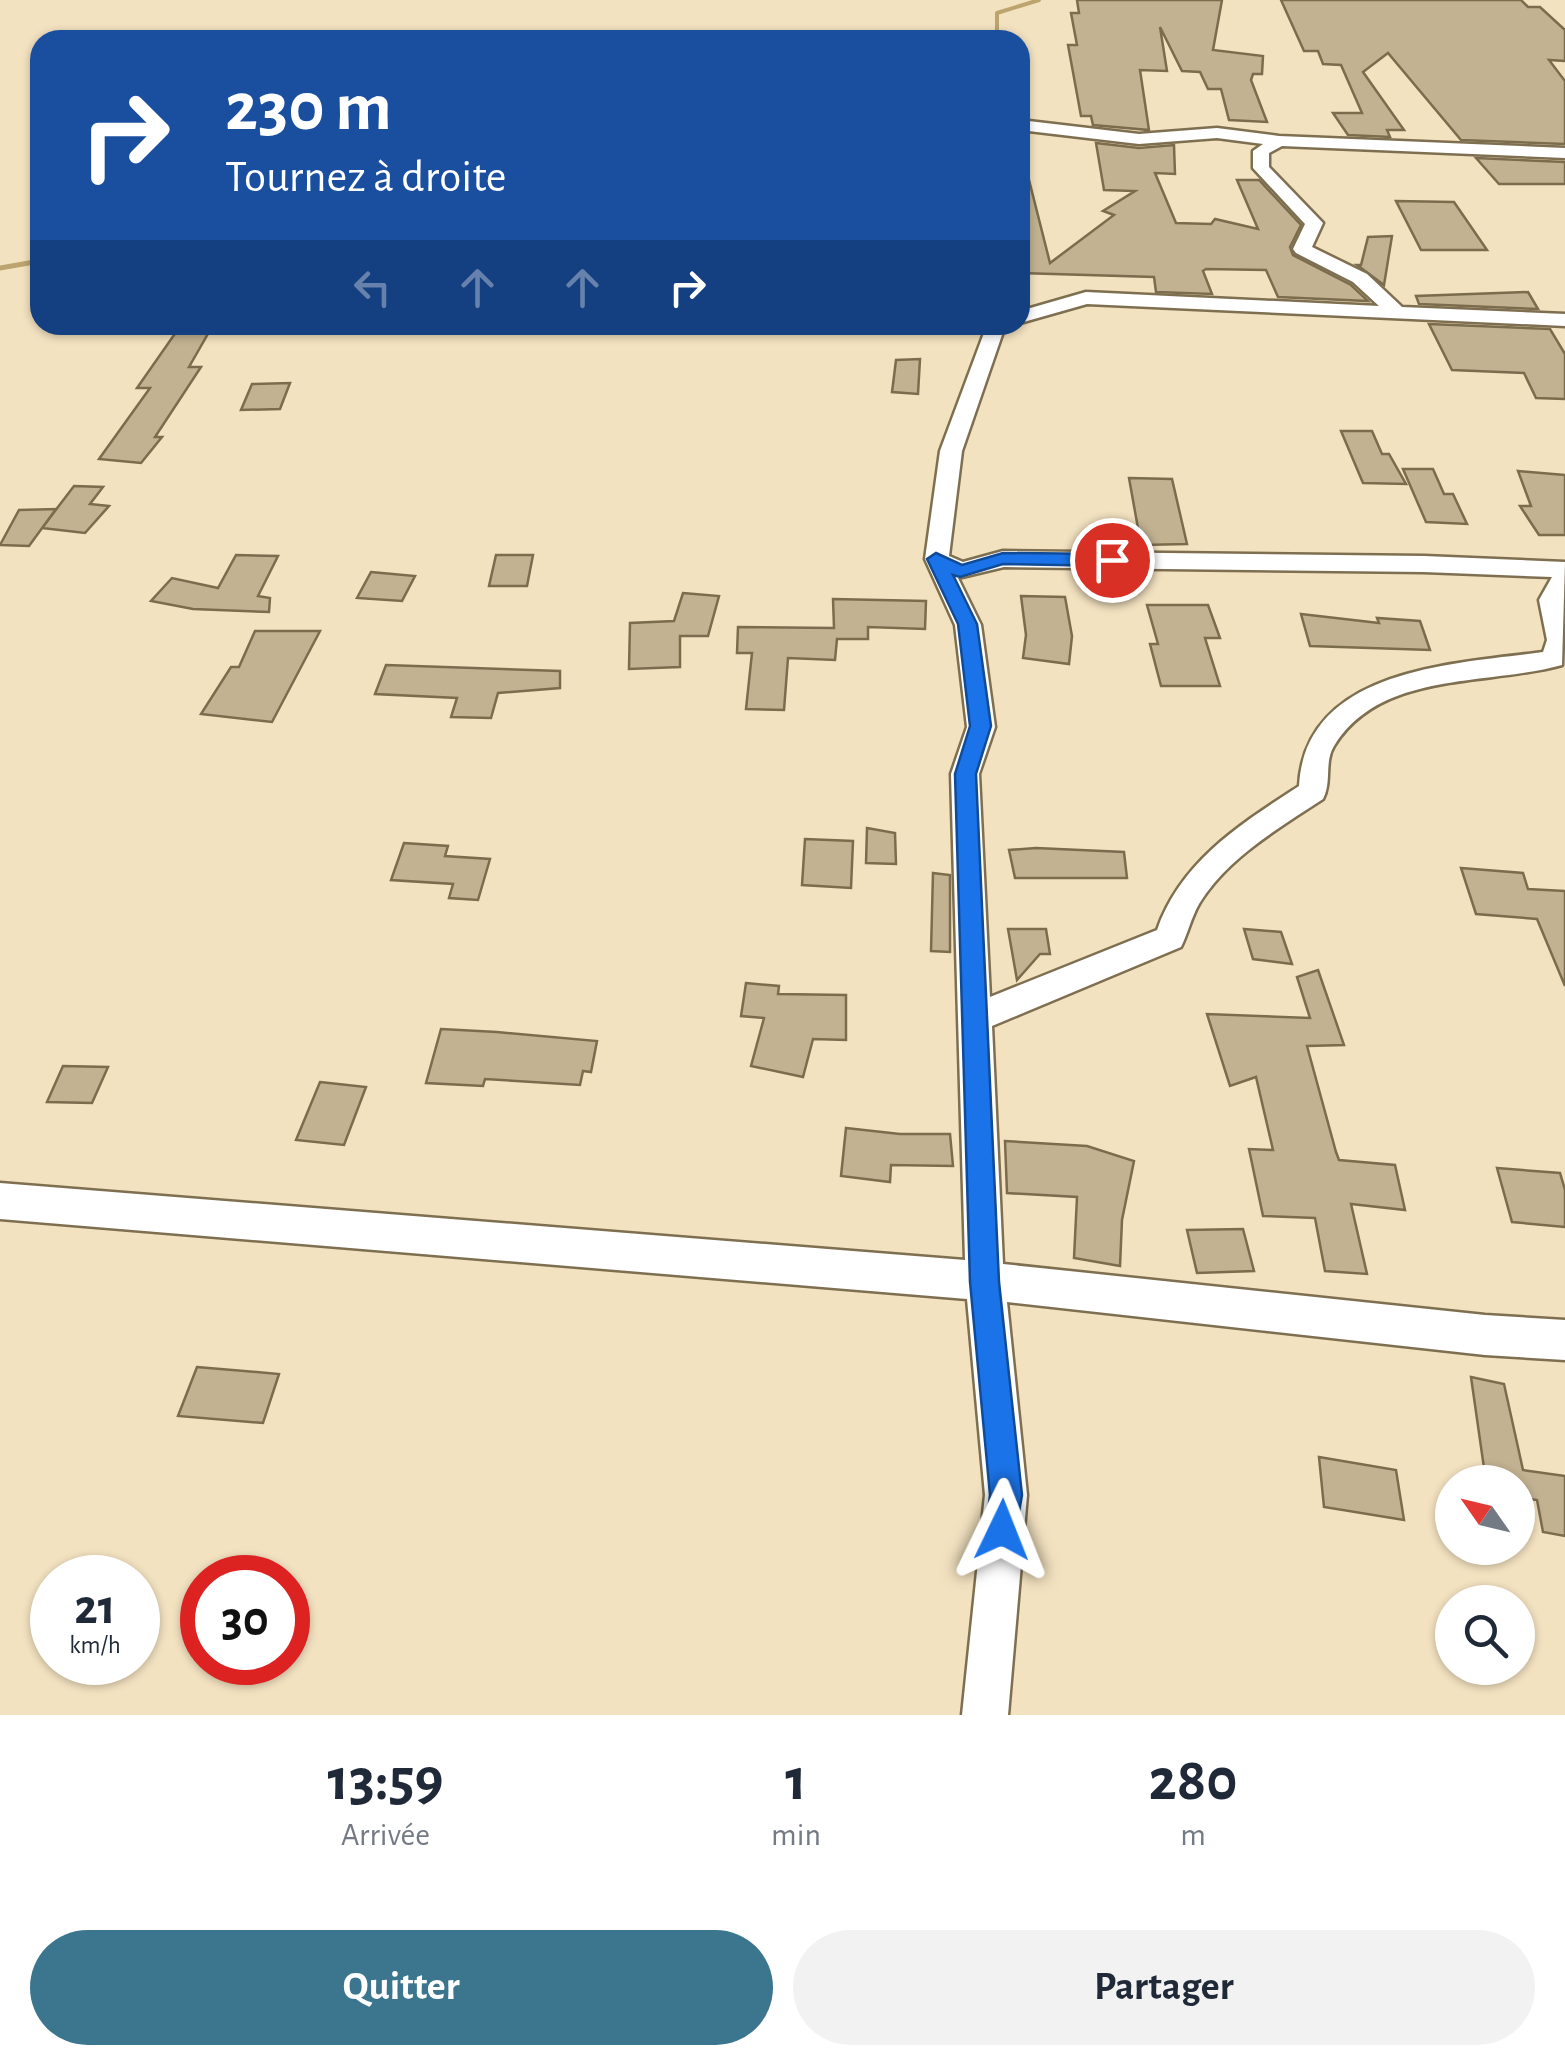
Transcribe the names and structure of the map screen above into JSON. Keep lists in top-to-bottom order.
{
  "north": "top left",
  "page": {
    "turn": ["230 m", "Tournez à droite"],
    "speed": "21 km/h",
    "limit": "30",
    "eta": [
      "13:59",
      "Arrivée",
      "1",
      "min",
      "280",
      "m"
    ],
    "buttons": ["Quitter", "Partager"]
  }
}
